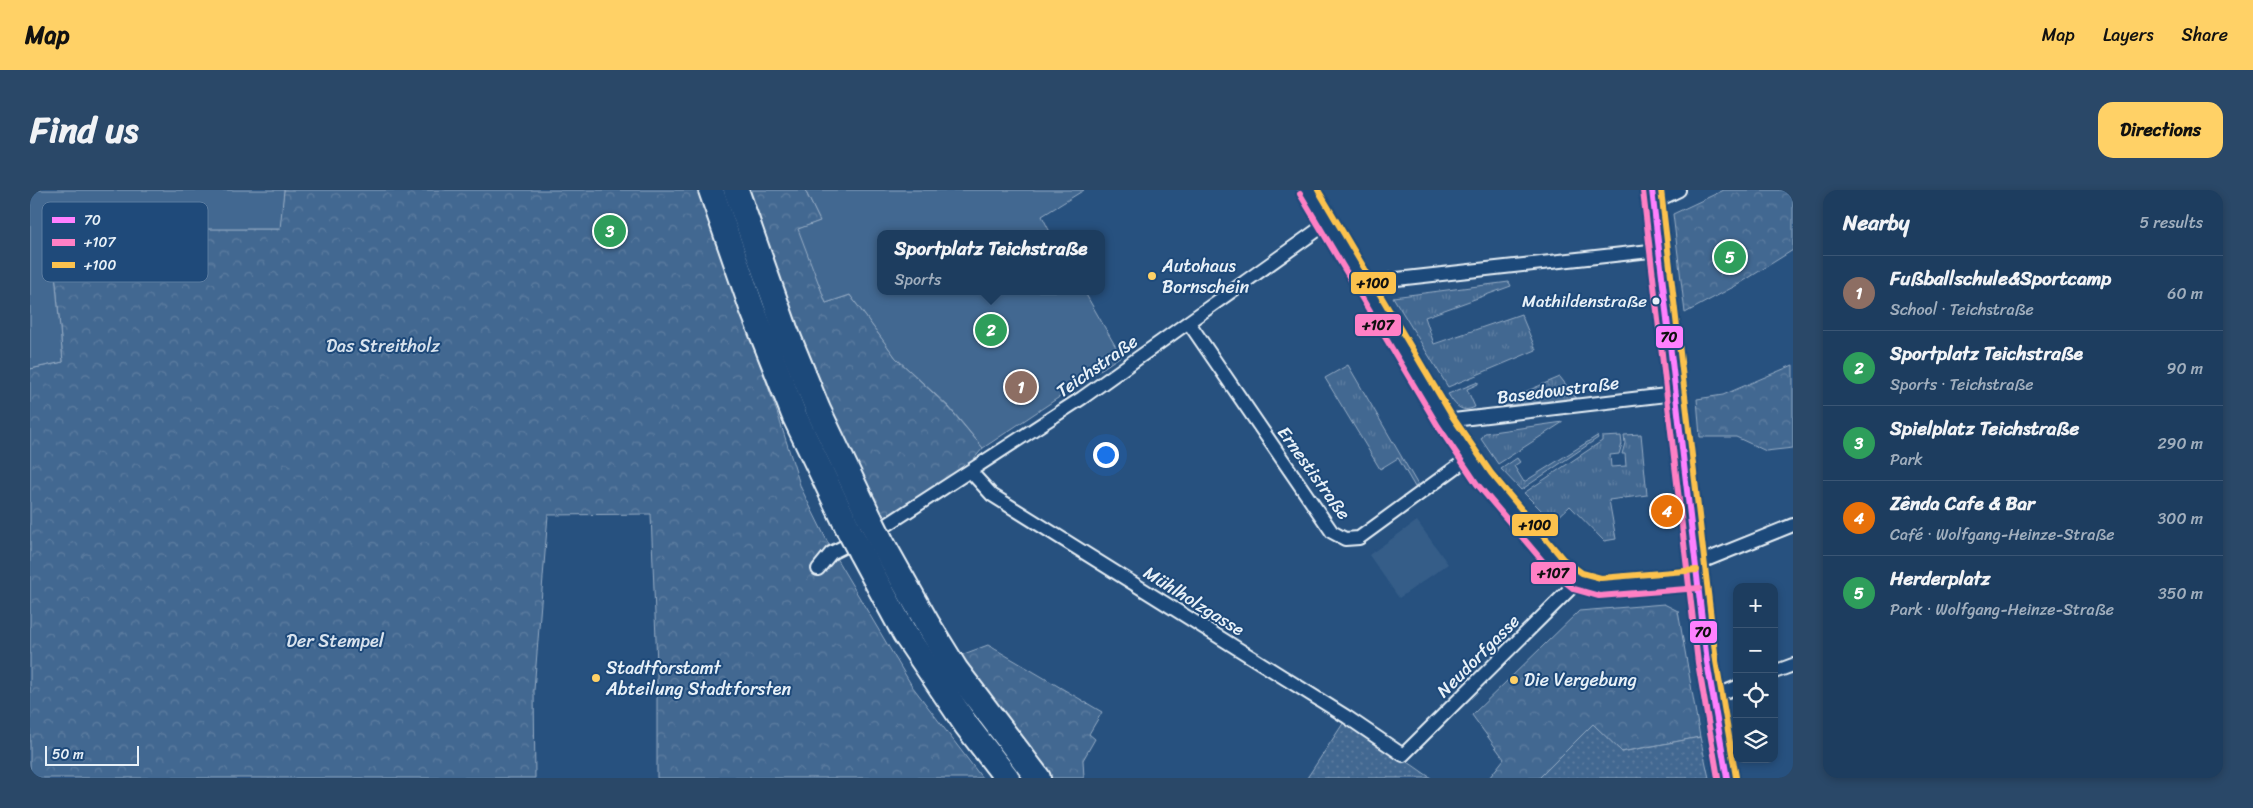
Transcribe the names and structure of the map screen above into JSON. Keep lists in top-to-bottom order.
{
  "streets": {
    "street": [
      "Teichstraße",
      "Basedowstraße",
      "Ernestistraße",
      "Mühlholzgasse",
      "Neudorfgasse"
    ]
  },
  "crossings": [
    ["Teichstraße", "Ernestistraße"],
    ["Teichstraße", "Mühlholzgasse"],
    ["Mühlholzgasse", "Neudorfgasse"]
  ],
  "parks": ["Das Streitholz", "Der Stempel"],
  "places": [
    "Autohaus Bornschein",
    "Mathildenstraße",
    "Stadtforstamt Abteilung Stadtforsten",
    "Die Vergebung"
  ],
  "lines": ["transit line 70", "transit line +100", "transit line +107"],
  "legend": ["70", "+107", "+100"],
  "scale_bar": "50 m",
  "page": {
    "header": "Map",
    "nav": ["Map", "Layers", "Share"],
    "title": "Find us",
    "buttons": "Directions",
    "heading": ["Nearby", "5 results"],
    "pins": [
      "3",
      "5",
      "2",
      "1",
      "4"
    ],
    "popup": ["Sportplatz Teichstraße", "Sports"],
    "list": [
      {
        "mark": "1",
        "name": "Fußballschule&Sportcamp",
        "note": "School · Teichstraße",
        "value": "60 m"
      },
      {
        "mark": "2",
        "name": "Sportplatz Teichstraße",
        "note": "Sports · Teichstraße",
        "value": "90 m"
      },
      {
        "mark": "3",
        "name": "Spielplatz Teichstraße",
        "note": "Park",
        "value": "290 m"
      },
      {
        "mark": "4",
        "name": "Zênda Cafe & Bar",
        "note": "Café · Wolfgang-Heinze-Straße",
        "value": "300 m"
      },
      {
        "mark": "5",
        "name": "Herderplatz",
        "note": "Park · Wolfgang-Heinze-Straße",
        "value": "350 m"
      }
    ],
    "map_buttons": ["+", "−"],
    "scale": "50 m"
  }
}
